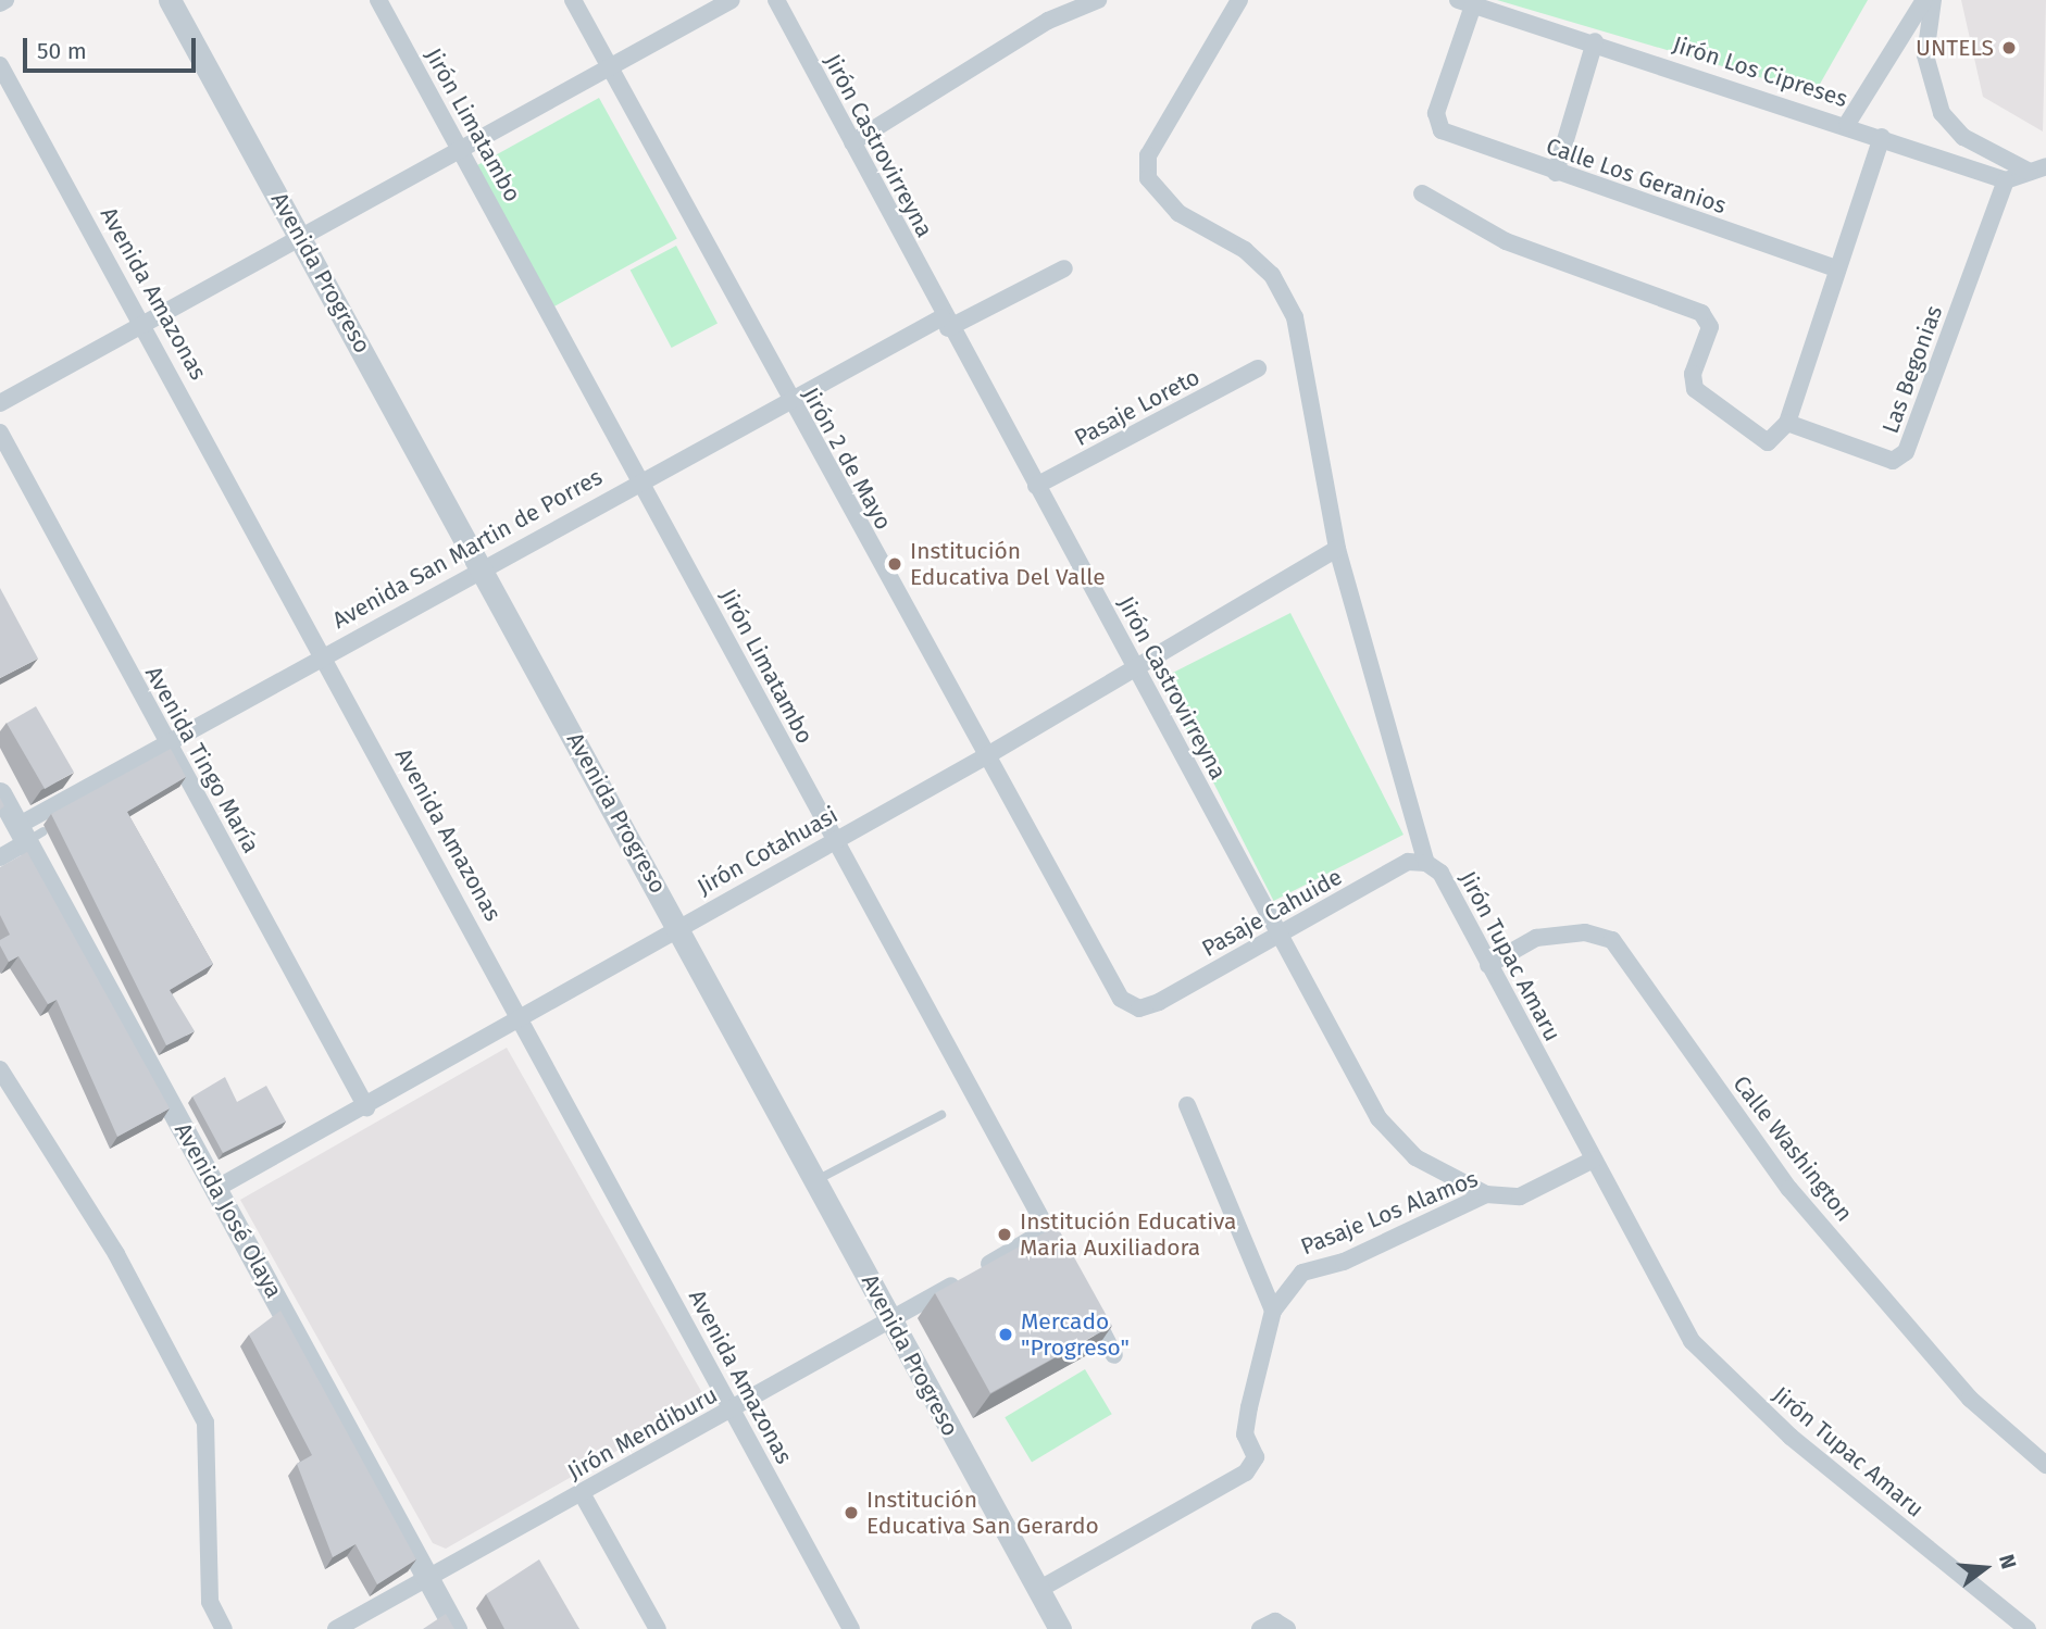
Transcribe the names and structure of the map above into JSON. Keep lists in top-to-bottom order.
{
  "streets": {
    "street": [
      "Jirón Los Cipreses",
      "Jirón Limatambo",
      "Jirón Castrovirreyna",
      "Calle Los Geranios",
      "Avenida Progreso",
      "Avenida Amazonas",
      "Las Begonias",
      "Pasaje Loreto",
      "Jirón 2 de Mayo",
      "Avenida San Martin de Porres",
      "Avenida Tingo María",
      "Jirón Cotahuasi",
      "Pasaje Cahuide",
      "Jirón Tupac Amaru",
      "Calle Washington",
      "Avenida José Olaya",
      "Pasaje Los Alamos",
      "Jirón Mendiburu"
    ]
  },
  "crossings": [
    ["Jirón Los Cipreses", "Calle Los Geranios"],
    ["Jirón Los Cipreses", "Las Begonias"],
    ["Jirón Limatambo", "Avenida San Martin de Porres"],
    ["Jirón Limatambo", "Jirón Cotahuasi"],
    ["Jirón Limatambo", "Jirón Mendiburu"],
    ["Jirón Castrovirreyna", "Pasaje Loreto"],
    ["Jirón Castrovirreyna", "Avenida San Martin de Porres"],
    ["Jirón Castrovirreyna", "Jirón Cotahuasi"],
    ["Jirón Castrovirreyna", "Pasaje Cahuide"],
    ["Jirón Castrovirreyna", "Pasaje Los Alamos"],
    ["Avenida Progreso", "Avenida San Martin de Porres"],
    ["Avenida Progreso", "Jirón Cotahuasi"],
    ["Avenida Progreso", "Pasaje Los Alamos"],
    ["Avenida Progreso", "Jirón Mendiburu"],
    ["Avenida Amazonas", "Avenida San Martin de Porres"],
    ["Avenida Amazonas", "Jirón Cotahuasi"],
    ["Avenida Amazonas", "Jirón Mendiburu"],
    ["Jirón 2 de Mayo", "Avenida San Martin de Porres"],
    ["Jirón 2 de Mayo", "Jirón Cotahuasi"],
    ["Jirón 2 de Mayo", "Pasaje Cahuide"],
    ["Avenida San Martin de Porres", "Avenida Tingo María"],
    ["Avenida San Martin de Porres", "Avenida José Olaya"],
    ["Avenida Tingo María", "Jirón Cotahuasi"],
    ["Jirón Cotahuasi", "Jirón Tupac Amaru"],
    ["Jirón Cotahuasi", "Avenida José Olaya"],
    ["Pasaje Cahuide", "Jirón Tupac Amaru"],
    ["Jirón Tupac Amaru", "Calle Washington"],
    ["Jirón Tupac Amaru", "Pasaje Los Alamos"],
    ["Avenida José Olaya", "Jirón Mendiburu"]
  ],
  "places": [
    "UNTELS",
    "Institución Educativa Del Valle",
    "Institución Educativa Maria Auxiliadora",
    "Mercado \"Progreso\"",
    "Institución Educativa San Gerardo"
  ],
  "scale_bar": "50 m",
  "north": "right"
}
